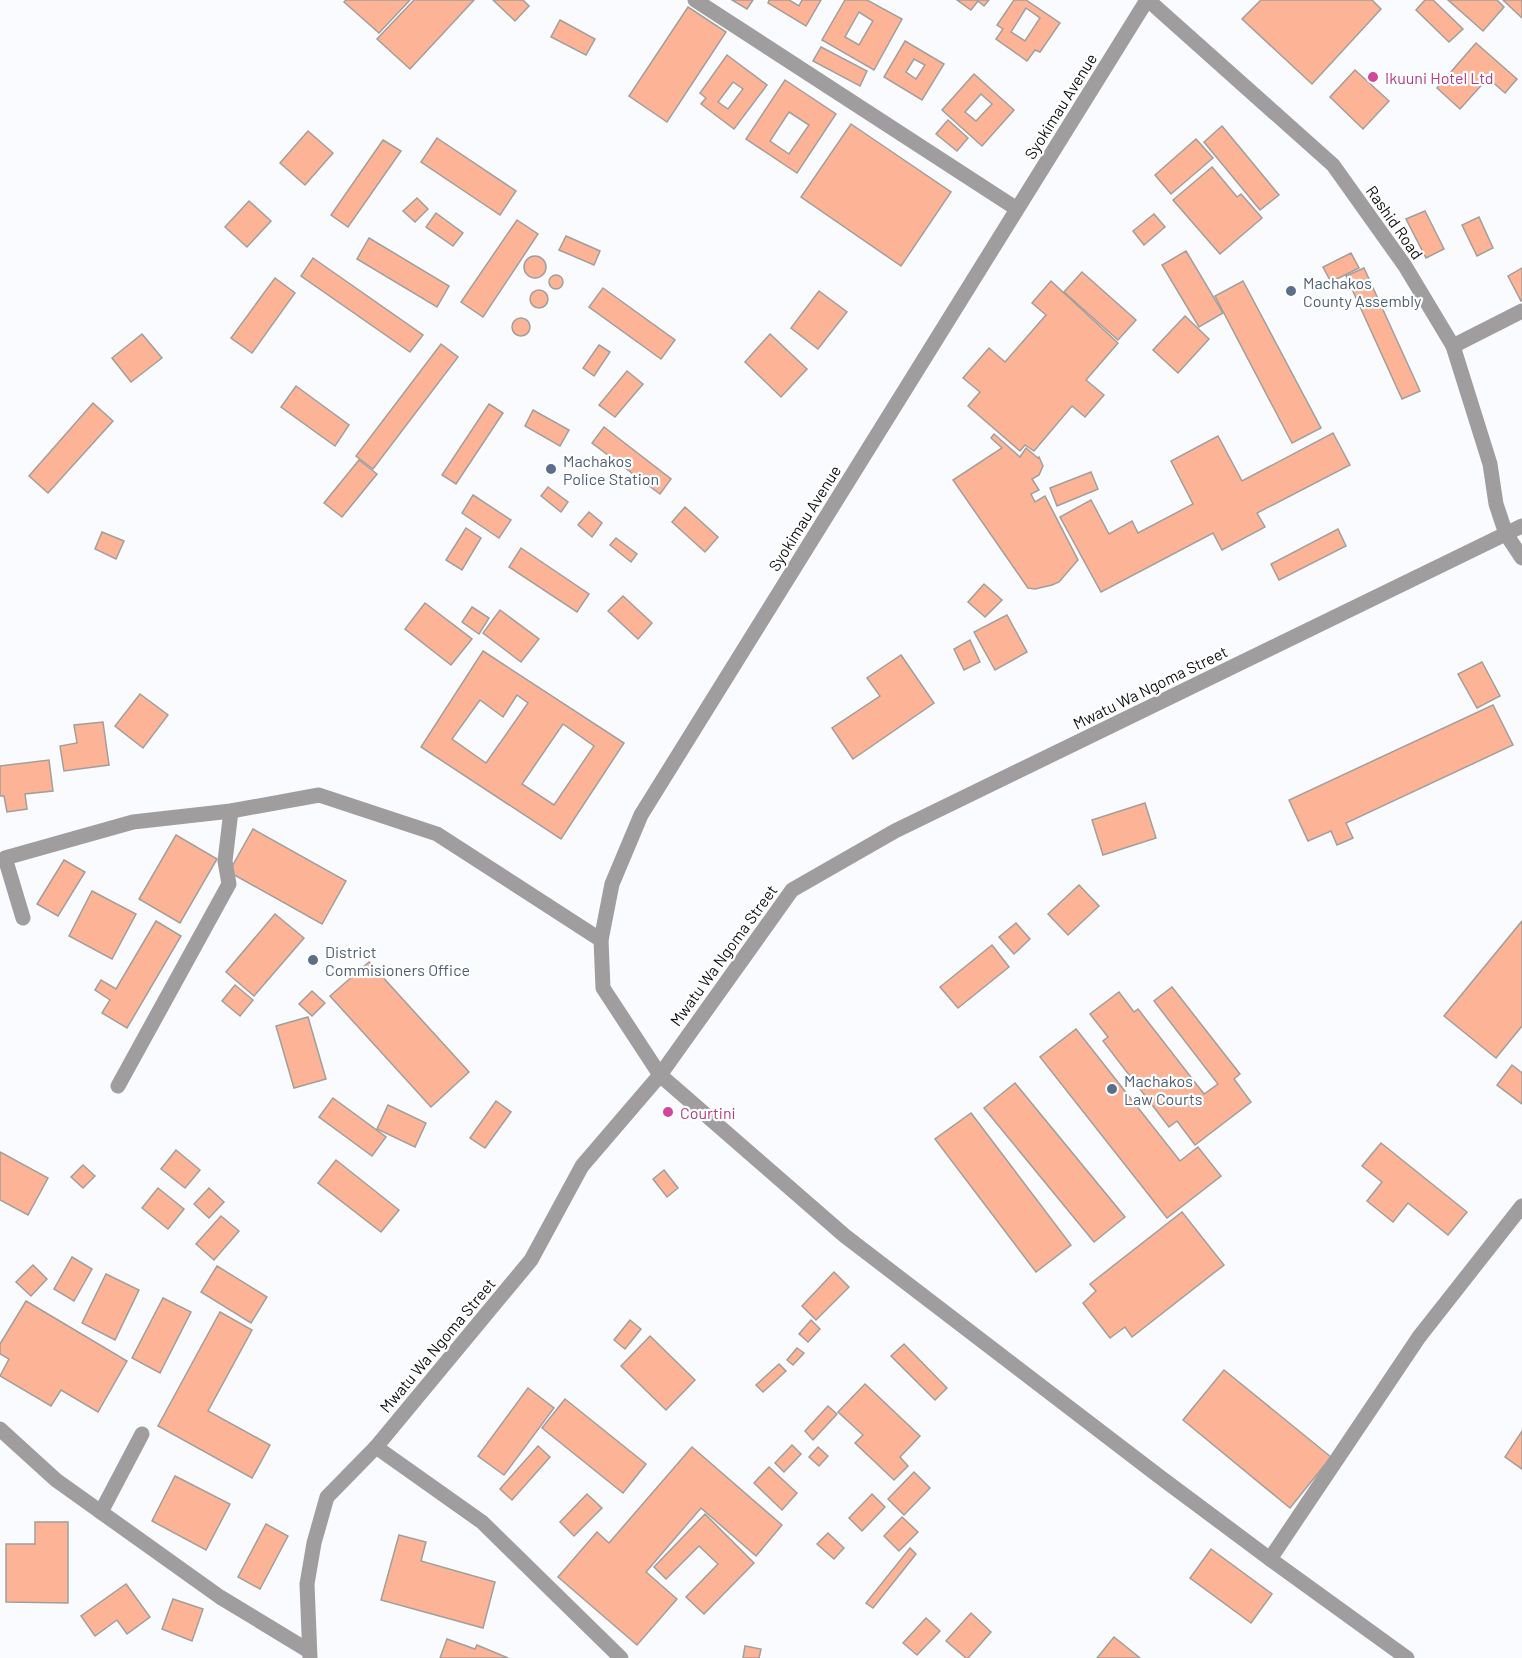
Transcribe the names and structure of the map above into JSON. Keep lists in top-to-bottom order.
{
  "streets": {
    "street": ["Syokimau Avenue", "Rashid Road", "Mwatu Wa Ngoma Street"]
  },
  "crossings": [
    ["Syokimau Avenue", "Rashid Road"],
    ["Syokimau Avenue", "Mwatu Wa Ngoma Street"],
    ["Rashid Road", "Mwatu Wa Ngoma Street"]
  ],
  "places": [
    "Ikuuni Hotel Ltd",
    "Machakos County Assembly",
    "Machakos Police Station",
    "District Commisioners Office",
    "Machakos Law Courts",
    "Courtini"
  ]
}
